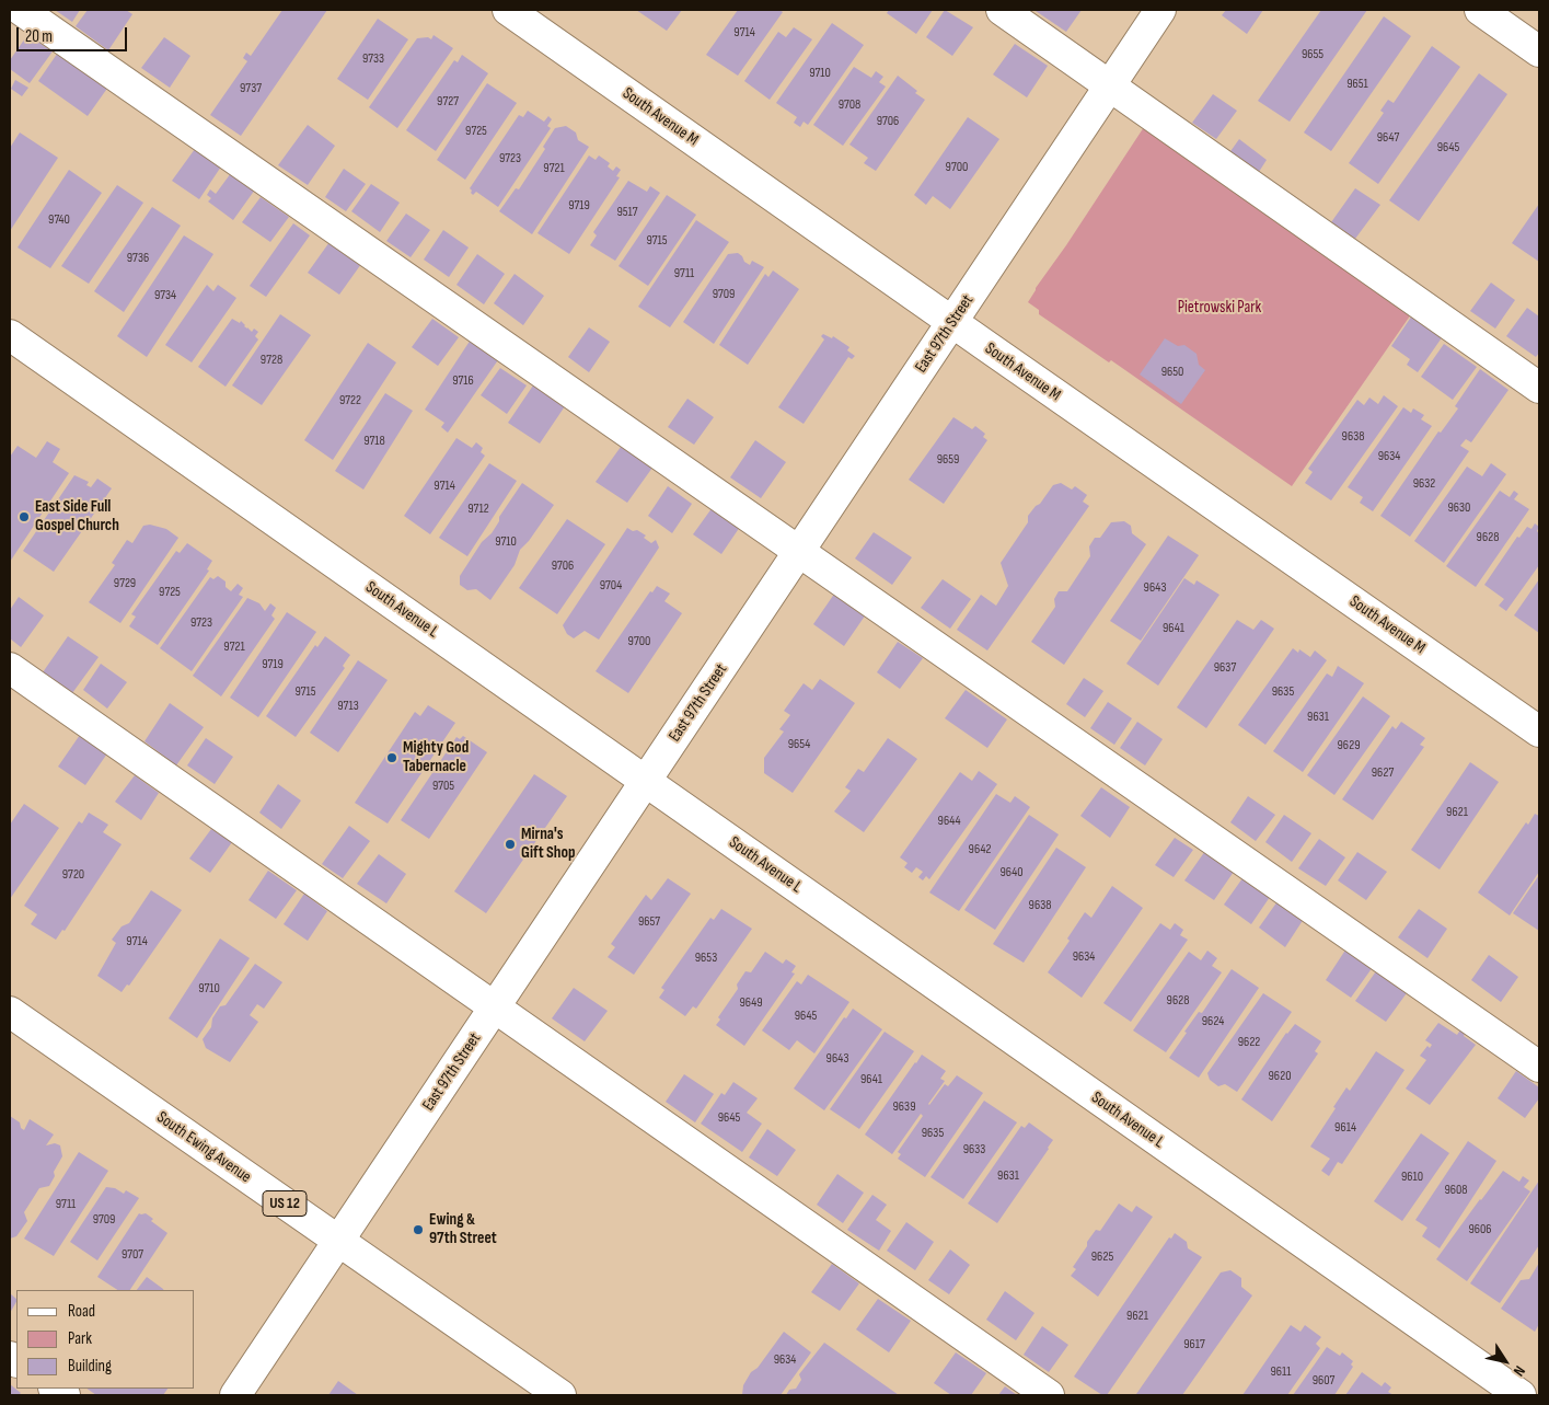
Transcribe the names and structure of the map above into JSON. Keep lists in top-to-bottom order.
{
  "streets": {
    "street": [
      "South Avenue M",
      "East 97th Street",
      "South Avenue L",
      "South Ewing Avenue",
      "US 12"
    ]
  },
  "crossings": [
    ["South Avenue M", "East 97th Street"],
    ["East 97th Street", "South Avenue L"],
    ["East 97th Street", "South Ewing Avenue"]
  ],
  "parks": ["Pietrowski Park"],
  "places": [
    "East Side Full Gospel Church",
    "Mighty God Tabernacle",
    "Mirna's Gift Shop",
    "Ewing & 97th Street"
  ],
  "house_numbers": [
    "9714",
    "9655",
    "9733",
    "9710",
    "9651",
    "9737",
    "9727",
    "9708",
    "9706",
    "9725",
    "9647",
    "9645",
    "9723",
    "9700",
    "9721",
    "9719",
    "9517",
    "9740",
    "9715",
    "9736",
    "9711",
    "9709",
    "9734",
    "9728",
    "9650",
    "9716",
    "9722",
    "9638",
    "9718",
    "9634",
    "9659",
    "9632",
    "9714",
    "9630",
    "9712",
    "9628",
    "9710",
    "9706",
    "9729",
    "9704",
    "9643",
    "9725",
    "9723",
    "9641",
    "9700",
    "9721",
    "9719",
    "9637",
    "9715",
    "9635",
    "9713",
    "9631",
    "9654",
    "9629",
    "9627",
    "9705",
    "9621",
    "9644",
    "9642",
    "9640",
    "9720",
    "9638",
    "9657",
    "9714",
    "9634",
    "9653",
    "9710",
    "9628",
    "9649",
    "9645",
    "9624",
    "9622",
    "9643",
    "9620",
    "9641",
    "9639",
    "9645",
    "9614",
    "9635",
    "9633",
    "9631",
    "9610",
    "9608",
    "9711",
    "9709",
    "9606",
    "9707",
    "9625",
    "9621",
    "9617",
    "9634",
    "9611",
    "9607"
  ],
  "legend": ["Road", "Park", "Building"],
  "scale_bar": "20 m",
  "north": "bottom right"
}
